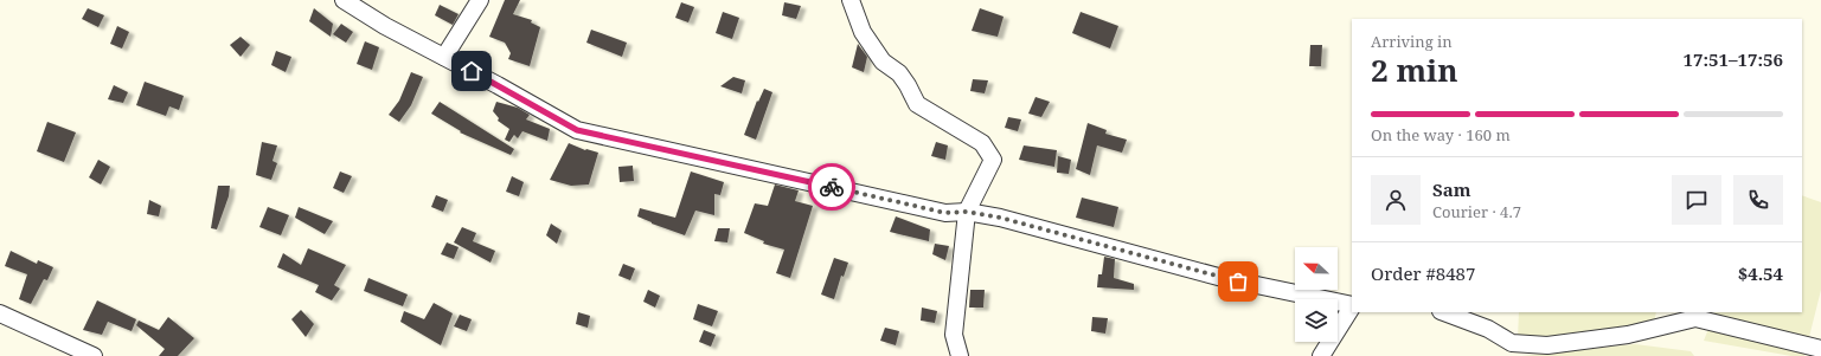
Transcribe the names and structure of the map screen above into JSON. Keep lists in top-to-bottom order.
{
  "north": "left",
  "page": {
    "heading": ["2 min", "Arriving in", "17:51–17:56"],
    "panel": [
      "Sam",
      "Courier · 4.7",
      "Order #8487",
      "$4.54"
    ],
    "bar": "On the way · 160 m"
  }
}
